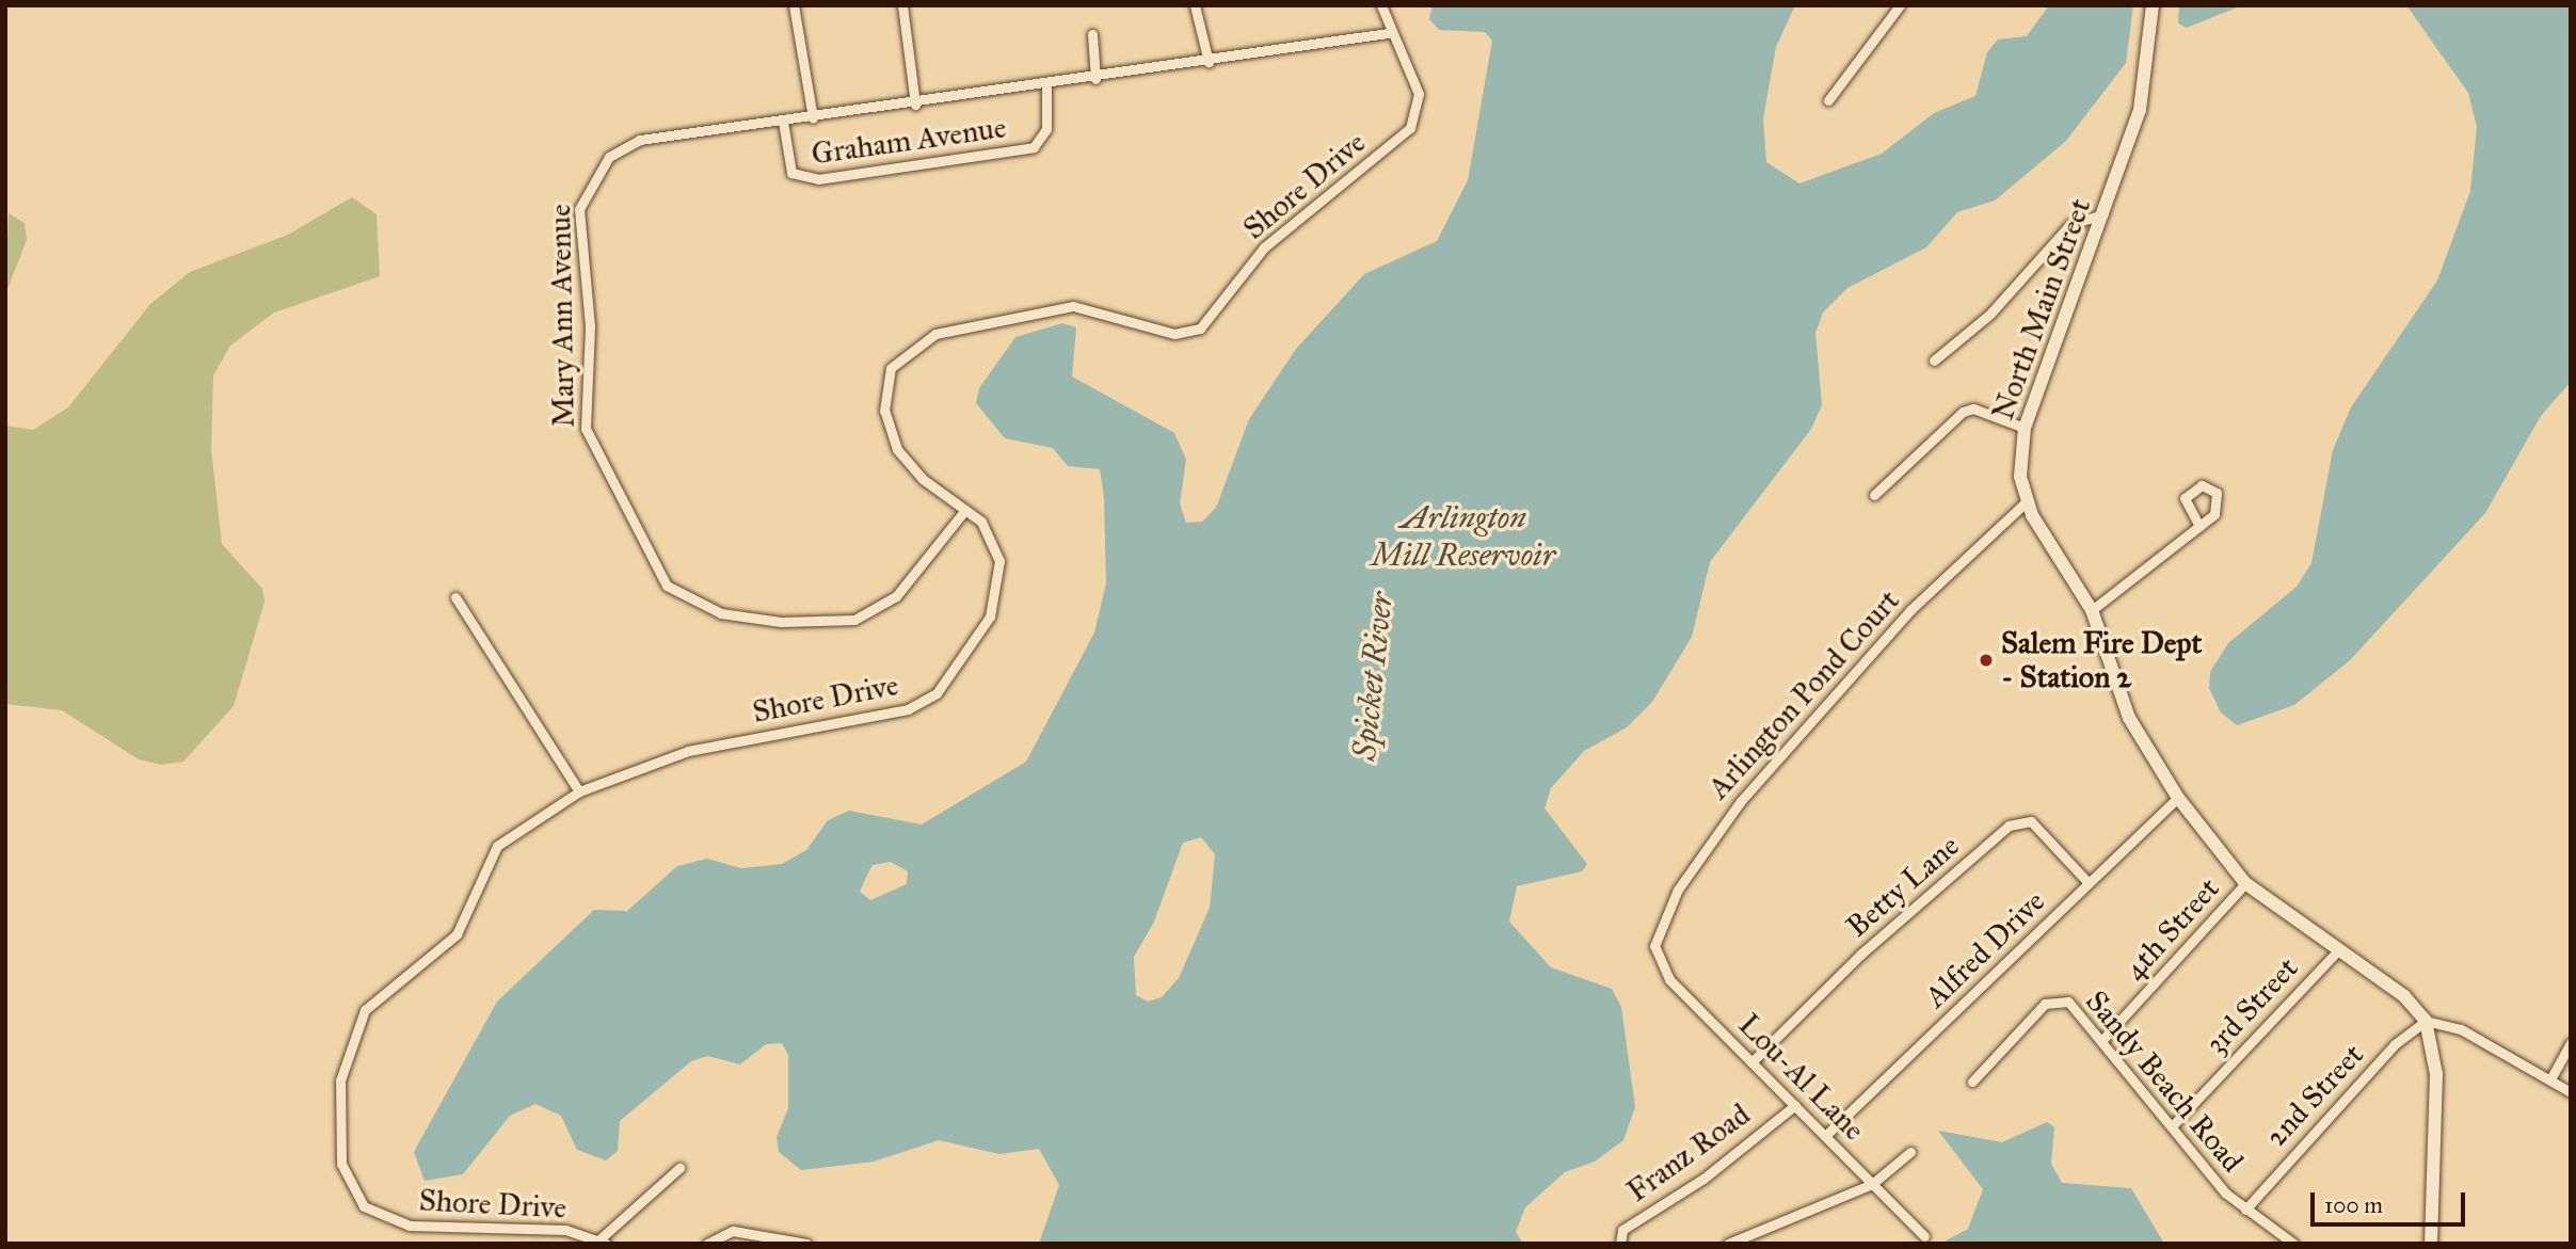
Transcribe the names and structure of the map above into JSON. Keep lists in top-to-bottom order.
{
  "streets": {
    "street": [
      "Graham Avenue",
      "Shore Drive",
      "North Main Street",
      "Mary Ann Avenue",
      "Arlington Pond Court",
      "Betty Lane",
      "4th Street",
      "Alfred Drive",
      "3rd Street",
      "Lou-Al Lane",
      "Sandy Beach Road",
      "2nd Street",
      "Franz Road"
    ]
  },
  "crossings": [
    ["Graham Avenue", "Mary Ann Avenue"],
    ["Shore Drive", "Mary Ann Avenue"],
    ["North Main Street", "Arlington Pond Court"],
    ["North Main Street", "4th Street"],
    ["North Main Street", "Alfred Drive"],
    ["North Main Street", "3rd Street"],
    ["North Main Street", "2nd Street"],
    ["Arlington Pond Court", "Lou-Al Lane"],
    ["Betty Lane", "Alfred Drive"],
    ["Betty Lane", "Lou-Al Lane"],
    ["4th Street", "Sandy Beach Road"],
    ["Alfred Drive", "Lou-Al Lane"],
    ["3rd Street", "Sandy Beach Road"],
    ["Lou-Al Lane", "Franz Road"],
    ["Sandy Beach Road", "2nd Street"]
  ],
  "water": ["Arlington Mill Reservoir", "Spicket River"],
  "places": ["Salem Fire Dept - Station 2"],
  "scale_bar": "100 m"
}
